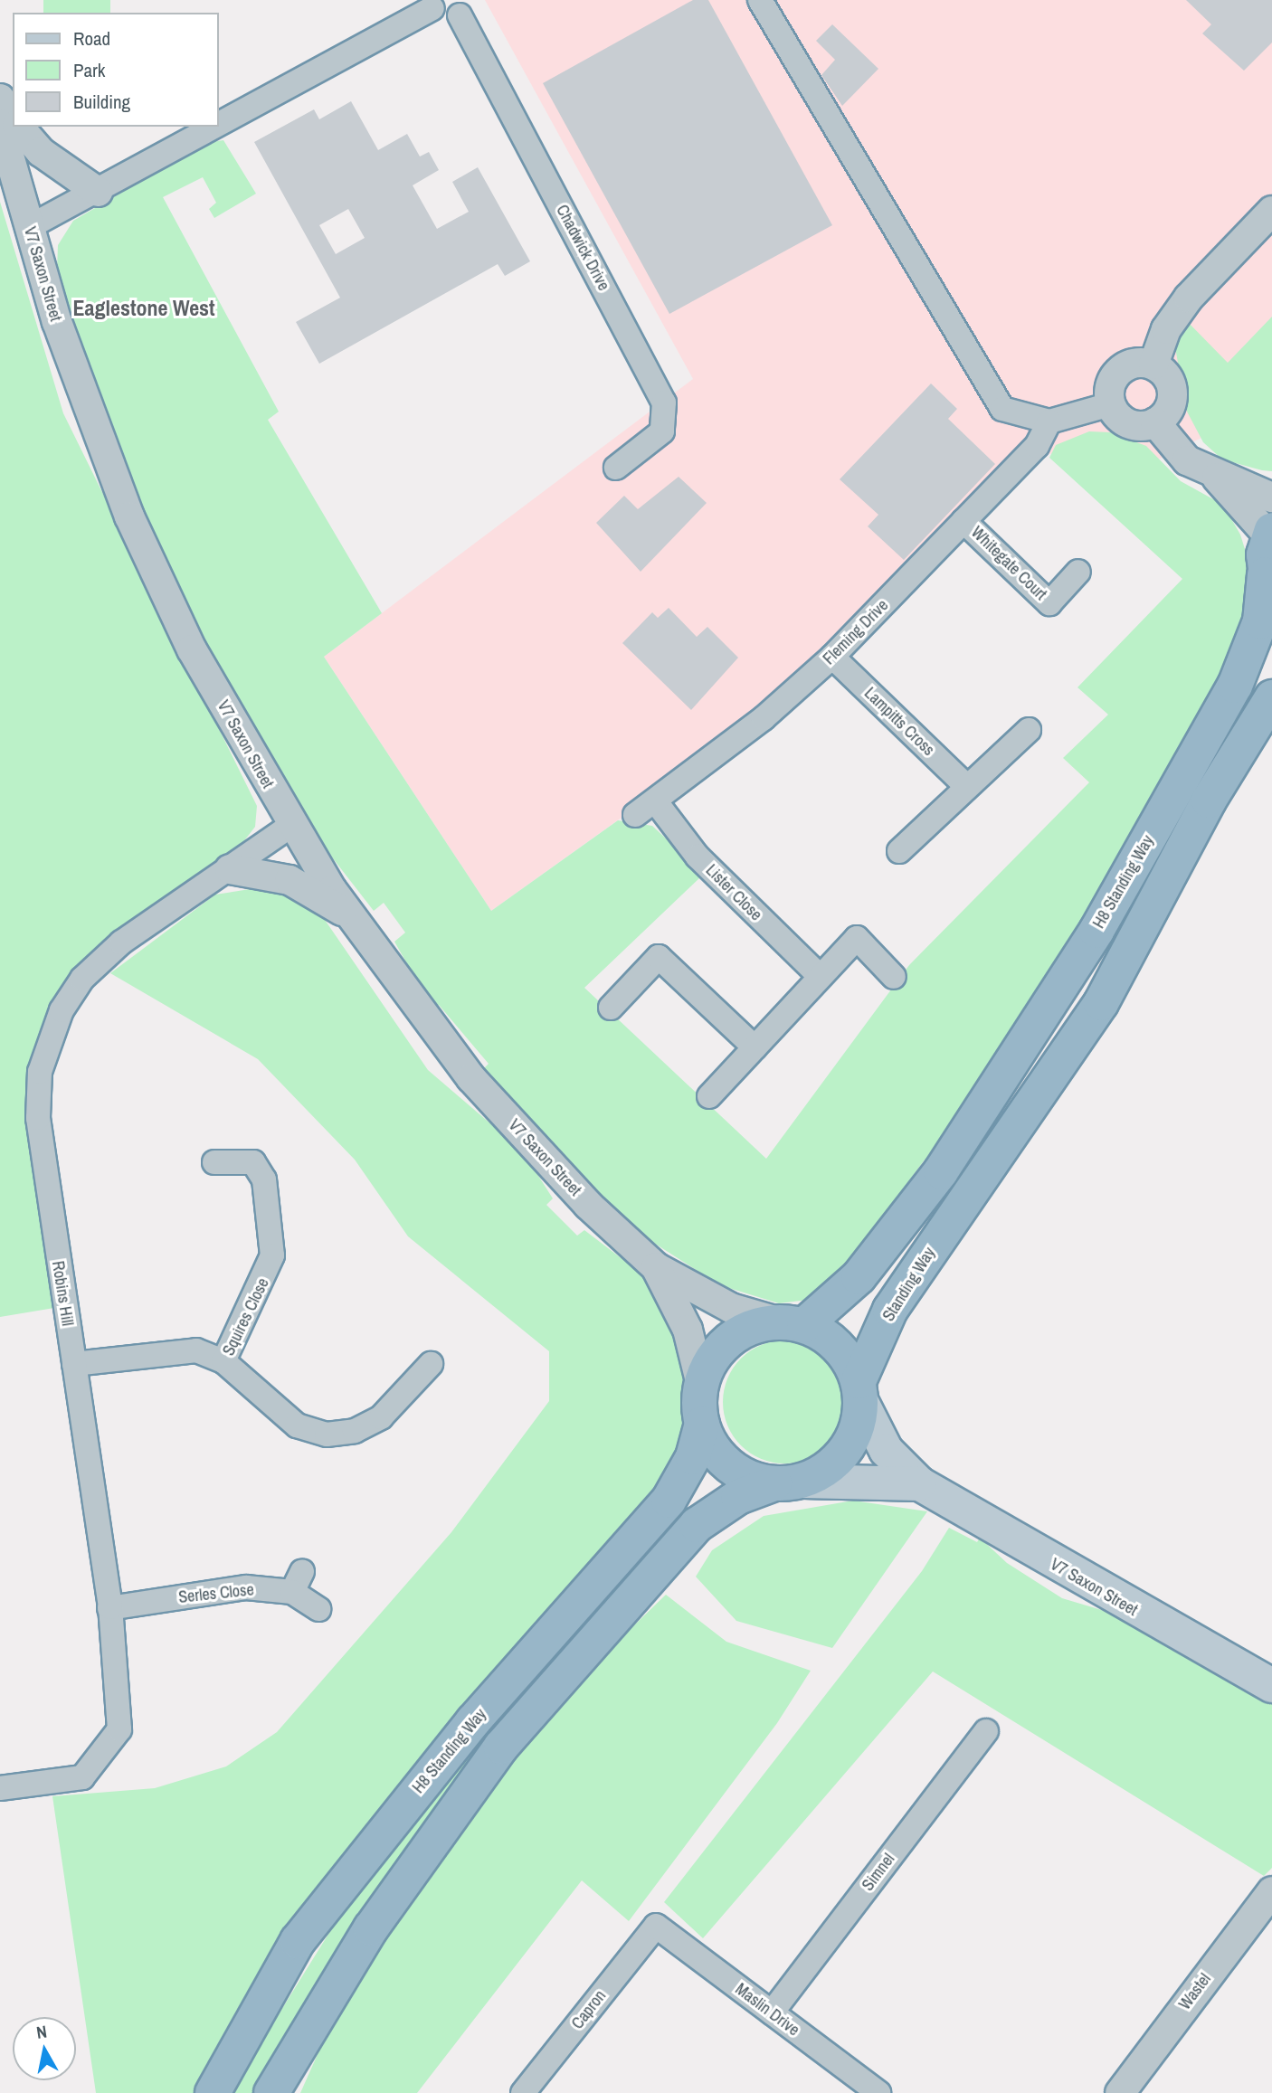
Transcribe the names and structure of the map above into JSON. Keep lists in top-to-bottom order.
{
  "streets": {
    "highway": ["H8 Standing Way", "Standing Way"],
    "main road": ["V7 Saxon Street"],
    "street": [
      "Chadwick Drive",
      "Whitegate Court",
      "Fleming Drive",
      "Lampitts Cross",
      "Lister Close",
      "Robins Hill",
      "Squires Close",
      "Serles Close",
      "Simnel",
      "Wastel",
      "Capron",
      "Maslin Drive"
    ]
  },
  "crossings": [
    ["V7 Saxon Street", "H8 Standing Way"],
    ["V7 Saxon Street", "Standing Way"],
    ["V7 Saxon Street", "Robins Hill"],
    ["Whitegate Court", "Fleming Drive"],
    ["Fleming Drive", "Lampitts Cross"],
    ["Fleming Drive", "Lister Close"],
    ["H8 Standing Way", "Standing Way"],
    ["Robins Hill", "Squires Close"],
    ["Robins Hill", "Serles Close"],
    ["Simnel", "Maslin Drive"],
    ["Capron", "Maslin Drive"]
  ],
  "districts": ["Eaglestone West"],
  "legend": ["Road", "Park", "Building"],
  "north": "top"
}
